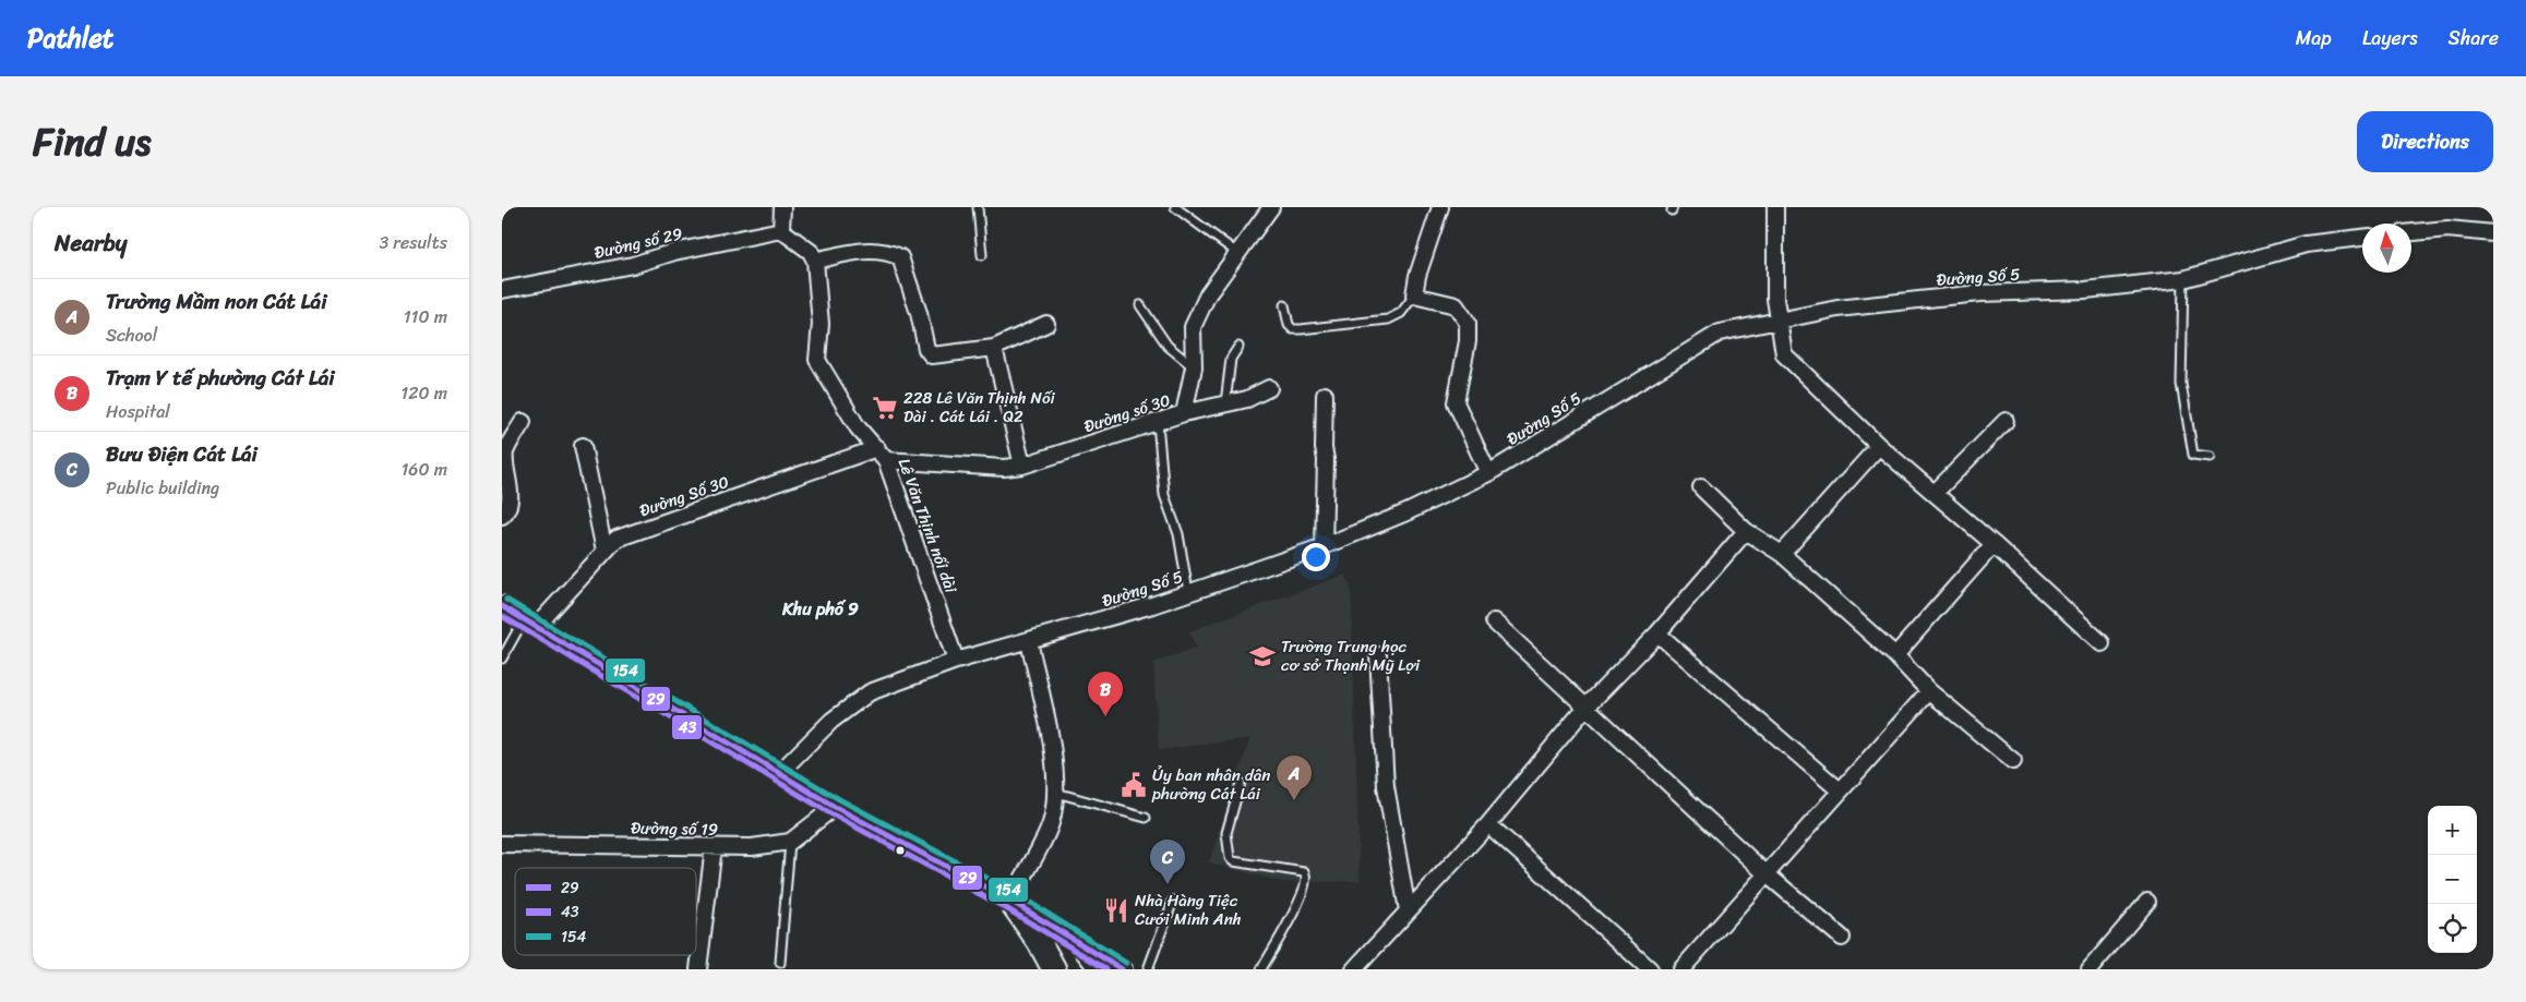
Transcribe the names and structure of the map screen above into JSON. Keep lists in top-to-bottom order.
{
  "streets": {
    "street": [
      "Đường số 29",
      "Đường Số 5",
      "Đường số 30",
      "Đường Số 30",
      "Lê Văn Thịnh nối dài",
      "Đường số 19"
    ]
  },
  "crossings": [
    ["Đường Số 5", "Lê Văn Thịnh nối dài"],
    ["Đường số 30", "Đường Số 30"],
    ["Đường số 30", "Lê Văn Thịnh nối dài"],
    ["Đường Số 30", "Lê Văn Thịnh nối dài"]
  ],
  "districts": ["Khu phố 9"],
  "places": {
    "supermarket": ["228 Lê Văn Thịnh Nối Dài . Cát Lái . Q2"],
    "school or university": ["Trường Trung học cơ sở Thạnh Mỹ Lợi"],
    "public building": ["Ủy ban nhân dân phường Cát Lái"],
    "restaurant": ["Nhà Hàng Tiệc Cưới Minh Anh"]
  },
  "lines": ["transit line 154", "transit line 29", "transit line 43"],
  "legend": ["29", "43", "154"],
  "north": "top",
  "page": {
    "header": "Pathlet",
    "nav": ["Map", "Layers", "Share"],
    "title": "Find us",
    "buttons": "Directions",
    "heading": ["Nearby", "3 results"],
    "list": [
      {
        "mark": "A",
        "name": "Trường Mầm non Cát Lái",
        "note": "School",
        "value": "110 m"
      },
      {
        "mark": "B",
        "name": "Trạm Y tế phường Cát Lái",
        "note": "Hospital",
        "value": "120 m"
      },
      {
        "mark": "C",
        "name": "Bưu Điện Cát Lái",
        "note": "Public building",
        "value": "160 m"
      }
    ],
    "pins": ["B", "A", "C"],
    "map_buttons": ["+", "−"]
  }
}
